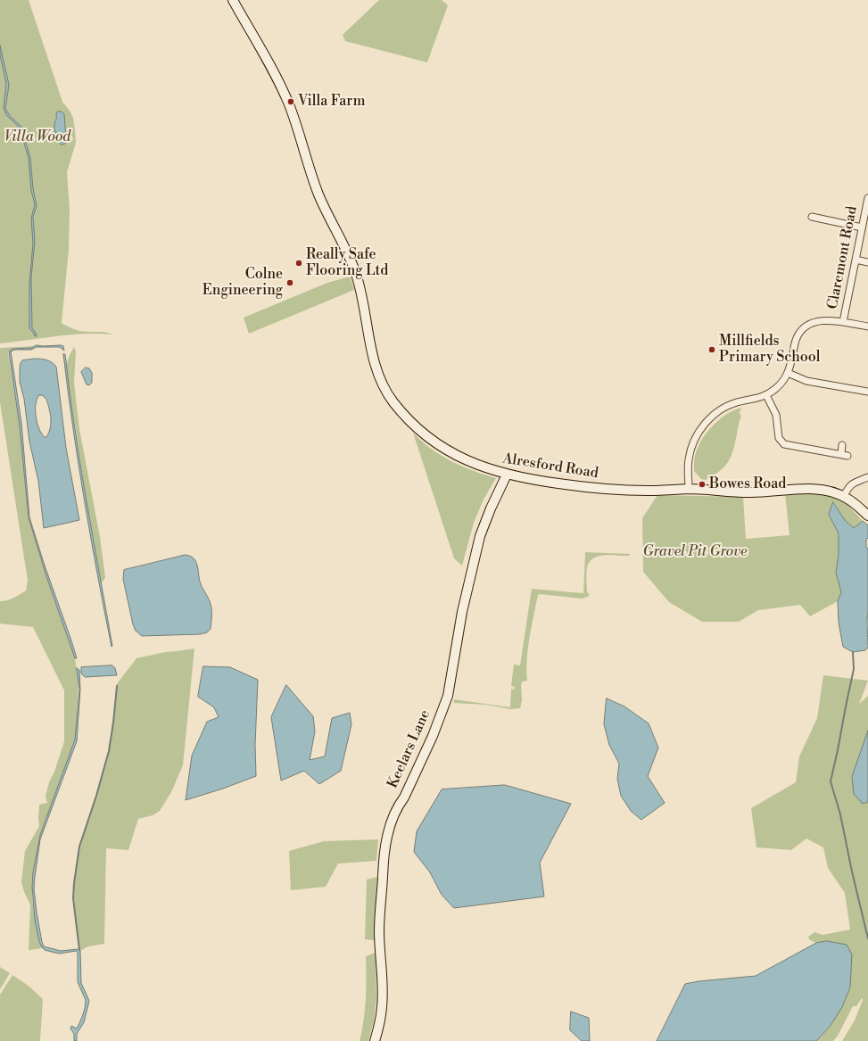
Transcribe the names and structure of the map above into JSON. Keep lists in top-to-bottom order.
{
  "streets": {
    "street": ["Claremont Road", "Alresford Road", "Keelars Lane"]
  },
  "crossings": [
    ["Alresford Road", "Keelars Lane"]
  ],
  "parks": ["Villa Wood", "Gravel Pit Grove"],
  "places": [
    "Villa Farm",
    "Really Safe Flooring Ltd",
    "Colne Engineering",
    "Millfields Primary School",
    "Bowes Road"
  ]
}
